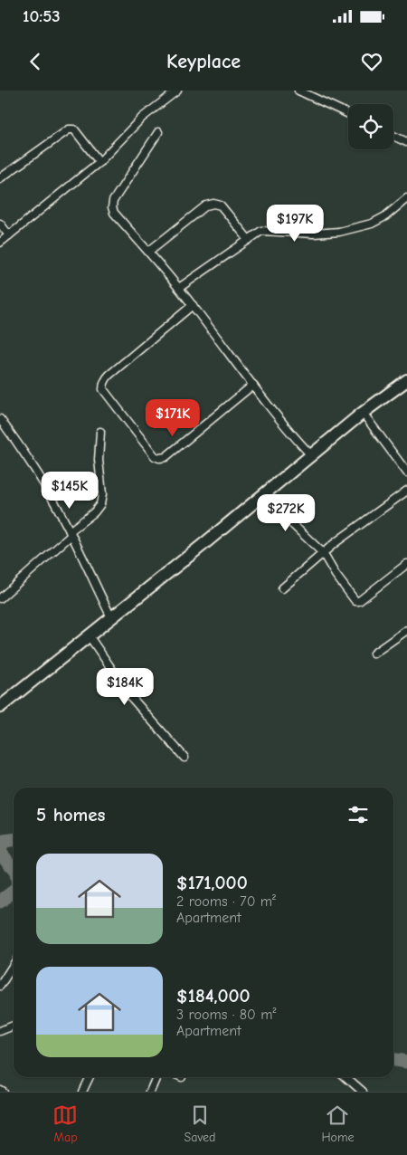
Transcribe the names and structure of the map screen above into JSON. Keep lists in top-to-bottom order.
{
  "page": {
    "status": "10:53",
    "header": "Keyplace",
    "price": [
      "$197K",
      "$171K",
      "$145K",
      "$272K",
      "$184K"
    ],
    "heading": "5 homes",
    "list": [
      {
        "name": "$171,000",
        "note": "2 rooms · 70 m² · Apartment"
      },
      {
        "name": "$184,000",
        "note": "3 rooms · 80 m² · Apartment"
      }
    ],
    "tabs": ["Map", "Saved", "Home"]
  }
}
